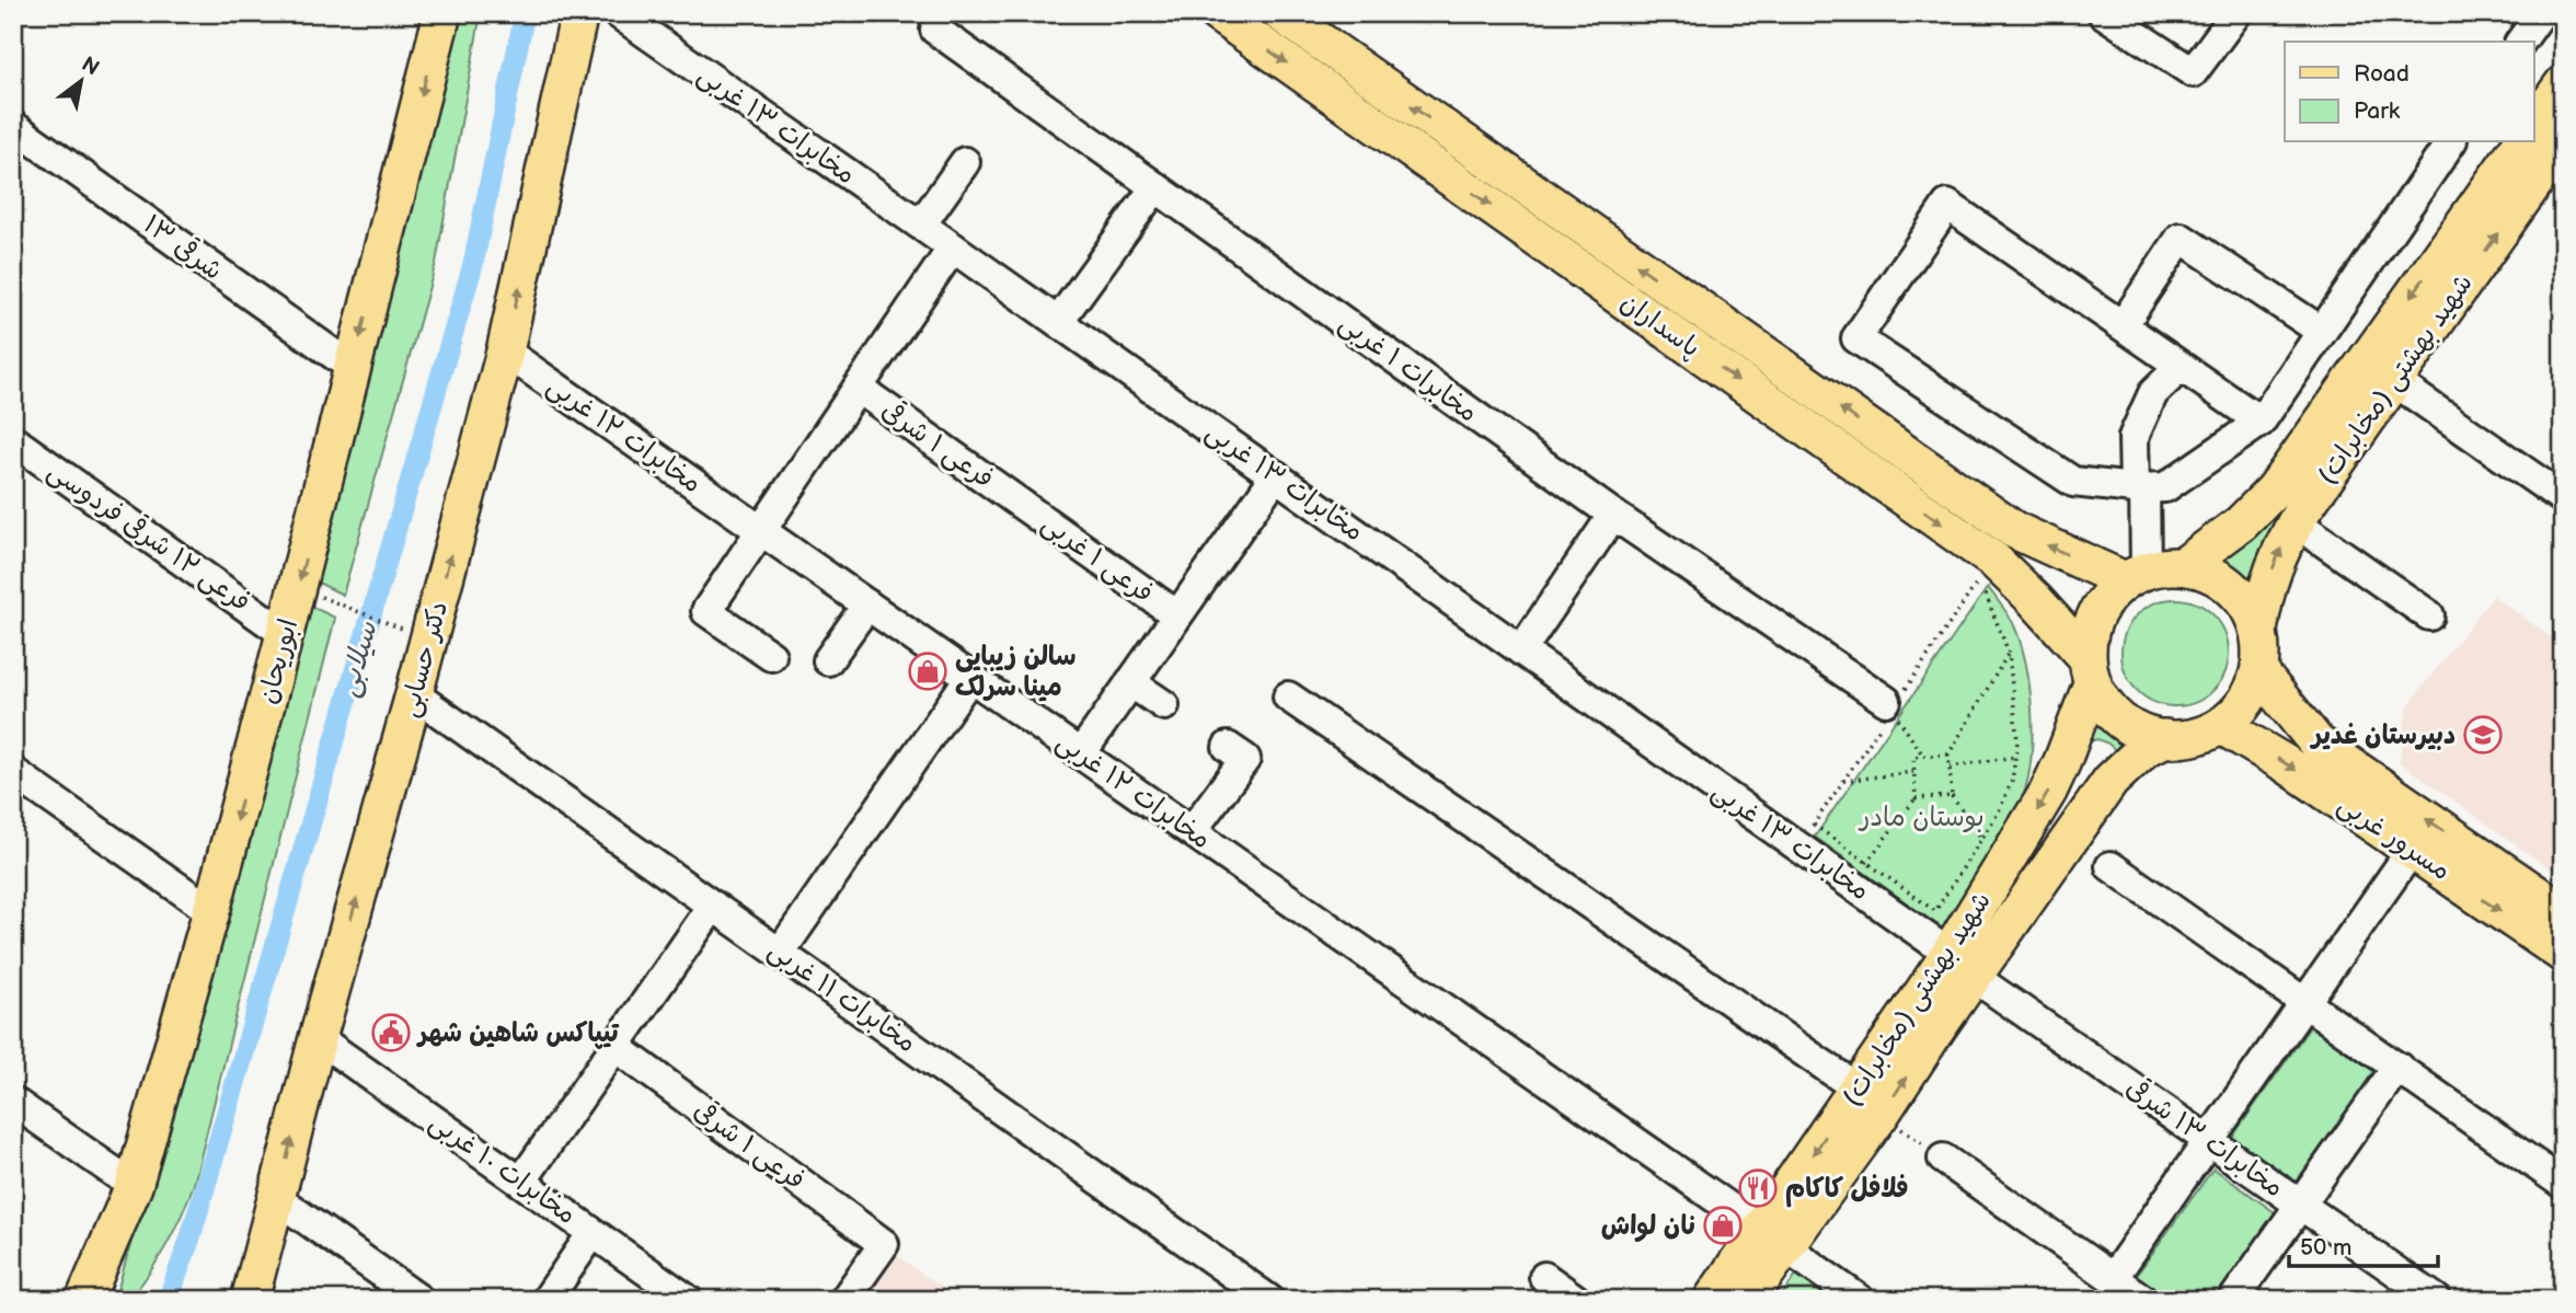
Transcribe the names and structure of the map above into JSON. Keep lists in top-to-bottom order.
{
  "streets": {
    "main road": [
      "پاسداران",
      "شهید بهشتی (مخابرات)",
      "دکتر حسابی",
      "ابوریحان",
      "مسرور غربی"
    ],
    "street": [
      "مخابرات ۱۳ غربی",
      "۱۳ شرقی",
      "مخابرات ۱ غربی",
      "مخابرات ۱۲ غربی",
      "فرعی ۱ شرقی",
      "فرعی ۱۲ شرقی فردوسی",
      "فرعی ۱ غربی",
      "مخابرات ۱۱ غربی",
      "مخابرات ۱۳ شرقی",
      "مخابرات ۱۰ غربی"
    ]
  },
  "crossings": [
    ["مخابرات ۱۳ غربی", "شهید بهشتی (مخابرات)"],
    ["مخابرات ۱۳ غربی", "مخابرات ۱۳ شرقی"],
    ["۱۳ شرقی", "ابوریحان"],
    ["پاسداران", "شهید بهشتی (مخابرات)"],
    ["پاسداران", "مسرور غربی"],
    ["شهید بهشتی (مخابرات)", "مخابرات ۱۲ غربی"],
    ["شهید بهشتی (مخابرات)", "مسرور غربی"],
    ["شهید بهشتی (مخابرات)", "مخابرات ۱۳ شرقی"],
    ["مخابرات ۱۲ غربی", "دکتر حسابی"],
    ["فرعی ۱ شرقی", "فرعی ۱ غربی"],
    ["فرعی ۱۲ شرقی فردوسی", "ابوریحان"],
    ["دکتر حسابی", "مخابرات ۱۱ غربی"],
    ["دکتر حسابی", "مخابرات ۱۰ غربی"]
  ],
  "one_way": ["دکتر حسابی", "ابوریحان"],
  "water": ["سیلابی"],
  "parks": ["بوستان مادر"],
  "places": {
    "shop": ["سالن زیبایی مینا سرلک", "نان لواش"],
    "school or university": ["دبیرستان غدیر"],
    "public building": ["تیپاکس شاهین شهر"],
    "restaurant": ["فلافل کاکام"]
  },
  "legend": ["Road", "Park"],
  "scale_bar": "50 m",
  "north": "top right"
}
